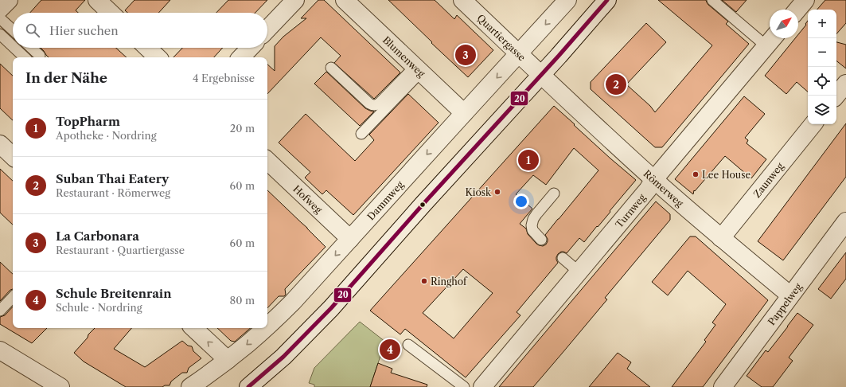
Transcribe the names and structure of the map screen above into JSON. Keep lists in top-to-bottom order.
{
  "streets": {
    "street": [
      "Quartiergasse",
      "Blumenweg",
      "Zaunweg",
      "Römerweg",
      "Hofweg",
      "Dammweg",
      "Turnweg",
      "Pappelweg"
    ]
  },
  "crossings": [
    ["Quartiergasse", "Römerweg"],
    ["Quartiergasse", "Dammweg"],
    ["Blumenweg", "Dammweg"],
    ["Zaunweg", "Römerweg"],
    ["Römerweg", "Turnweg"],
    ["Römerweg", "Pappelweg"],
    ["Hofweg", "Dammweg"]
  ],
  "places": ["Lee House", "Kiosk", "Ringhof"],
  "lines": ["transit line 20"],
  "north": "top right",
  "page": {
    "map_buttons": ["+", "−"],
    "search": "Hier suchen",
    "pins": [
      "3",
      "2",
      "1",
      "4"
    ],
    "heading": ["In der Nähe", "4 Ergebnisse"],
    "list": [
      {
        "mark": "1",
        "name": "TopPharm",
        "note": "Apotheke · Nordring",
        "value": "20 m"
      },
      {
        "mark": "2",
        "name": "Suban Thai Eatery",
        "note": "Restaurant · Römerweg",
        "value": "60 m"
      },
      {
        "mark": "3",
        "name": "La Carbonara",
        "note": "Restaurant · Quartiergasse",
        "value": "60 m"
      },
      {
        "mark": "4",
        "name": "Schule Breitenrain",
        "note": "Schule · Nordring",
        "value": "80 m"
      }
    ]
  }
}
